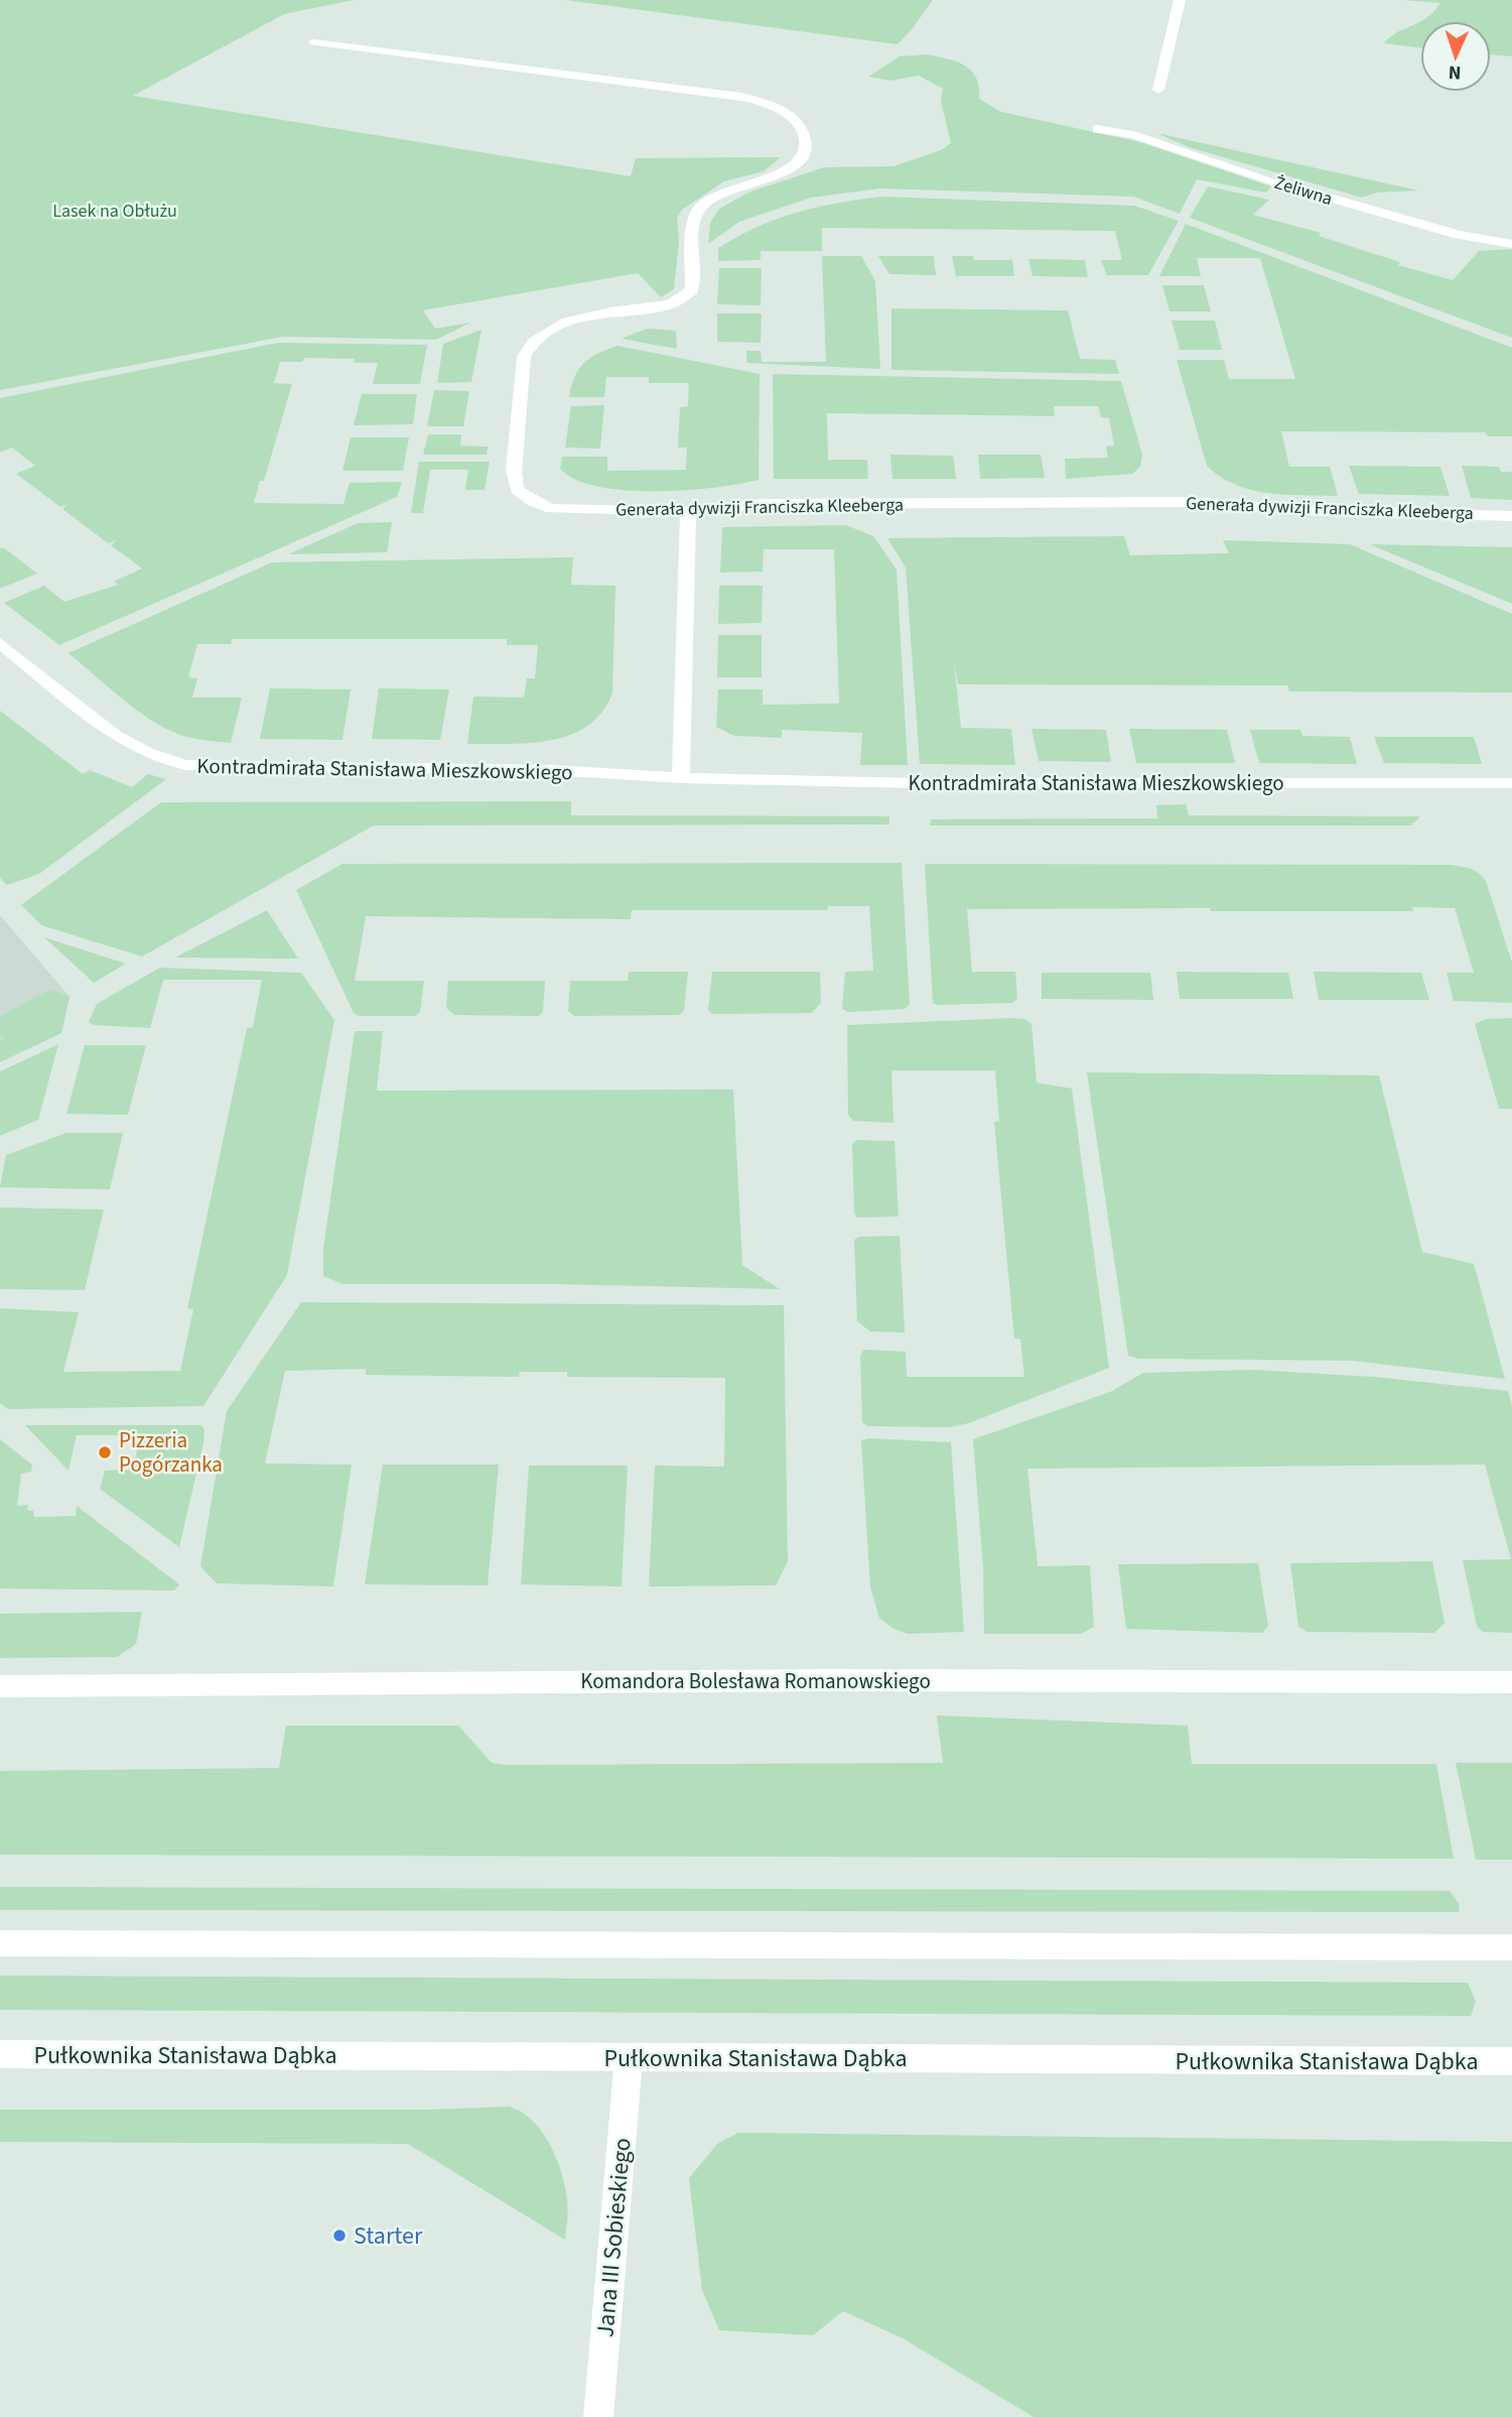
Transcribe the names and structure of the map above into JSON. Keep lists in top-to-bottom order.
{
  "streets": {
    "street": [
      "Żeliwna",
      "Generała dywizji Franciszka Kleeberga",
      "Kontradmirała Stanisława Mieszkowskiego",
      "Komandora Bolesława Romanowskiego",
      "Pułkownika Stanisława Dąbka",
      "Jana III Sobieskiego"
    ]
  },
  "crossings": [
    ["Pułkownika Stanisława Dąbka", "Jana III Sobieskiego"]
  ],
  "parks": ["Lasek na Obłużu"],
  "places": ["Pizzeria Pogórzanka", "Starter"],
  "north": "bottom"
}
